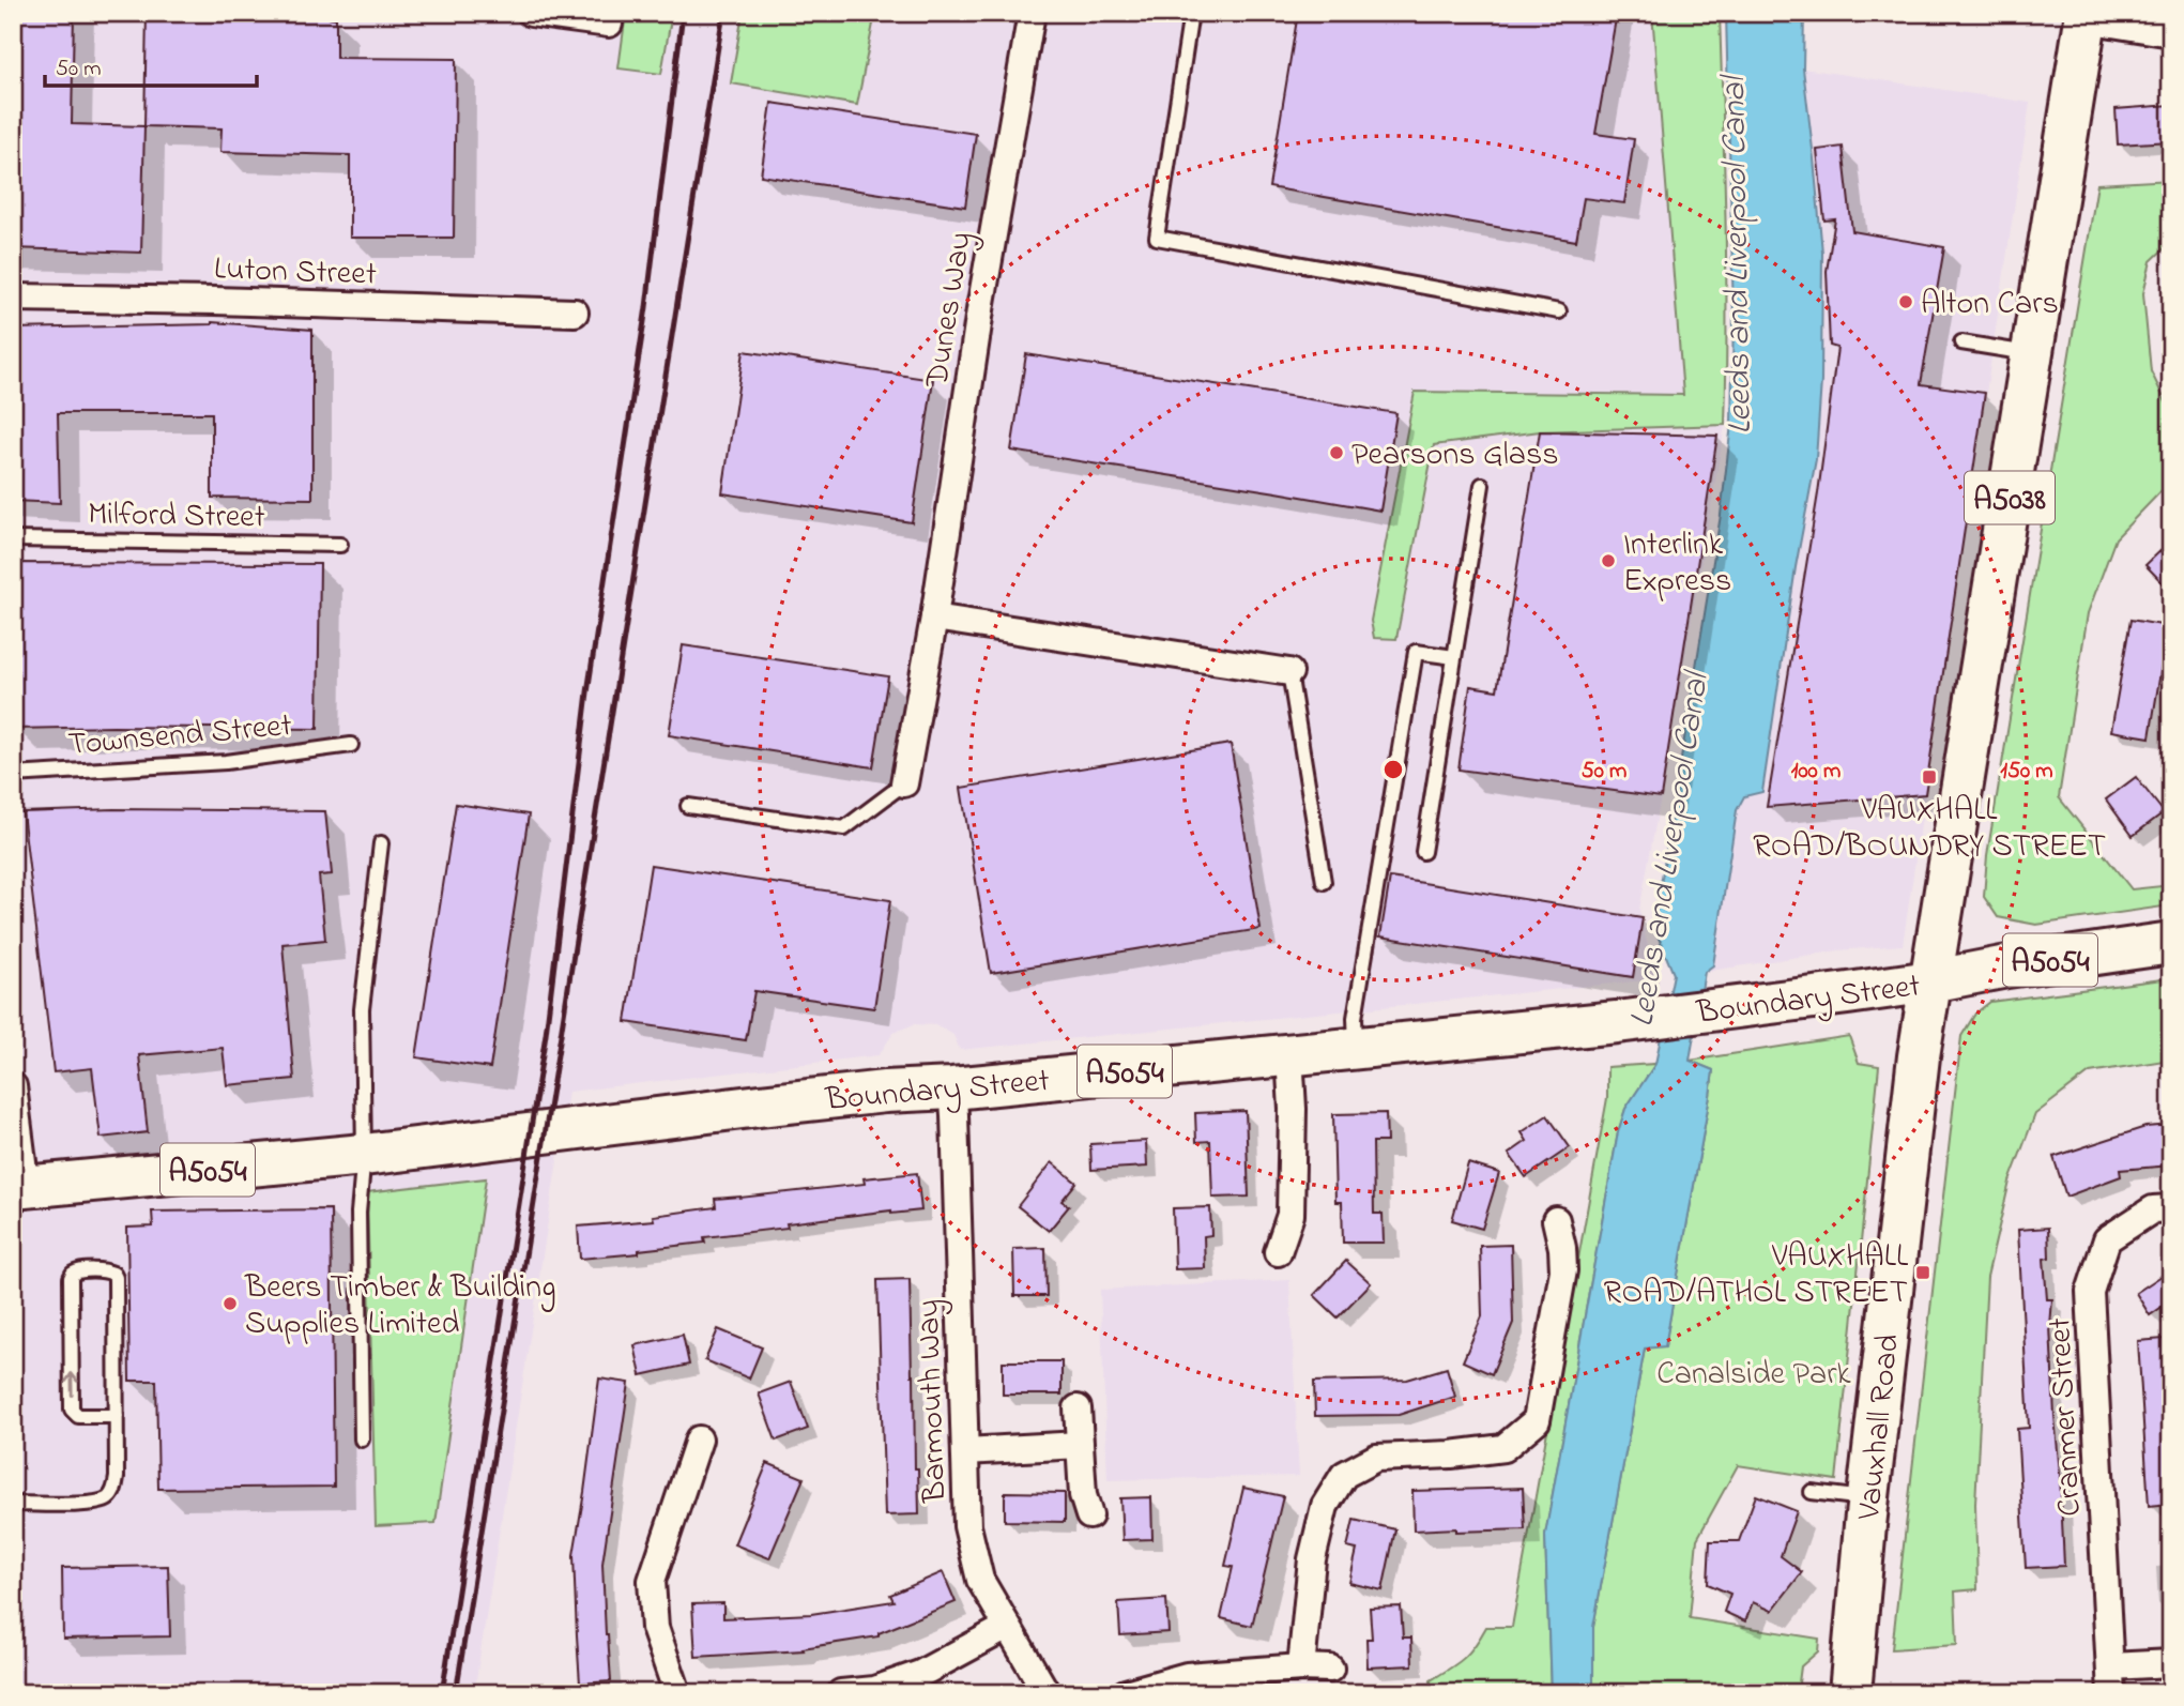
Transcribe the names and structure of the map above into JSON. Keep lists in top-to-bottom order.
{
  "streets": {
    "main road": [
      "A5038",
      "A5054",
      "Boundary Street",
      "Vauxhall Road"
    ],
    "street": [
      "Luton Street",
      "Dunes Way",
      "Barmouth Way",
      "Cranmer Street"
    ],
    "lane": ["Milford Street", "Townsend Street"]
  },
  "crossings": [
    ["A5038", "Boundary Street"],
    ["A5038", "Vauxhall Road"],
    ["Boundary Street", "Barmouth Way"],
    ["Boundary Street", "Vauxhall Road"]
  ],
  "water": ["Leeds and Liverpool Canal"],
  "parks": ["Canalside Park"],
  "places": {
    "other": [
      "Alton Cars",
      "Pearsons Glass",
      "Interlink Express",
      "Beers Timber & Building Supplies Limited"
    ],
    "transit": ["VAUXHALL ROAD/BOUNDRY STREET", "VAUXHALL ROAD/ATHOL STREET"]
  },
  "scale_bar": "50 m",
  "rings": ["50 m", "100 m", "150 m"]
}
